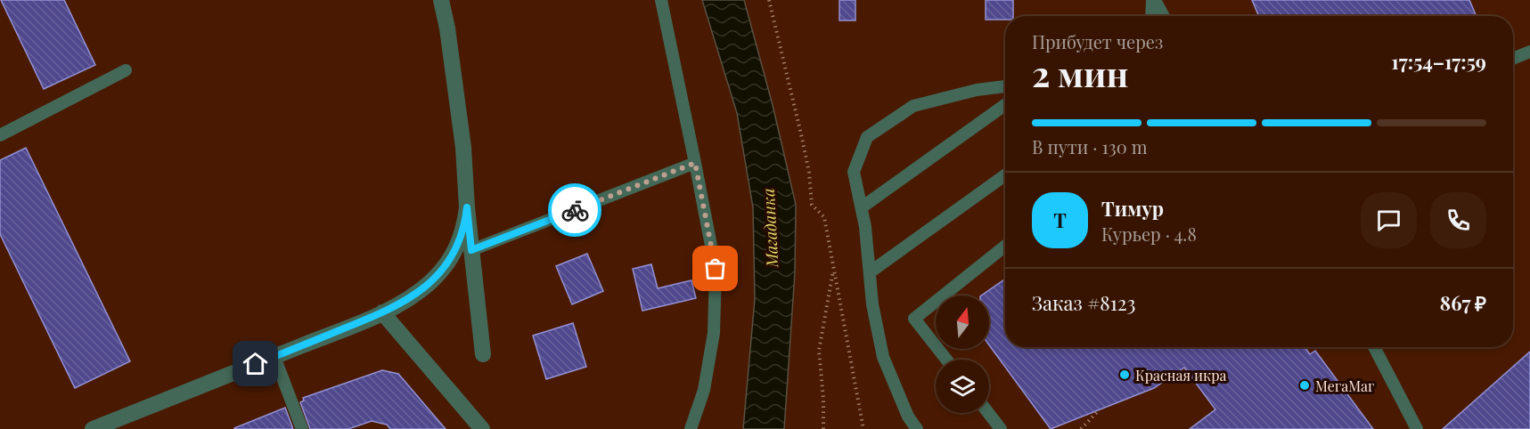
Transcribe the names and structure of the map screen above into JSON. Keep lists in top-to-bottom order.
{
  "water": ["Магаданка"],
  "places": ["Красная икра", "МегаМаг"],
  "north": "top",
  "page": {
    "heading": ["2 мин", "Прибудет через", "17:54–17:59"],
    "panel": [
      "Тимур",
      "Курьер · 4.8",
      "Заказ #8123",
      "867 ₽"
    ],
    "bar": "В пути · 130 m",
    "round": "Т"
  }
}
